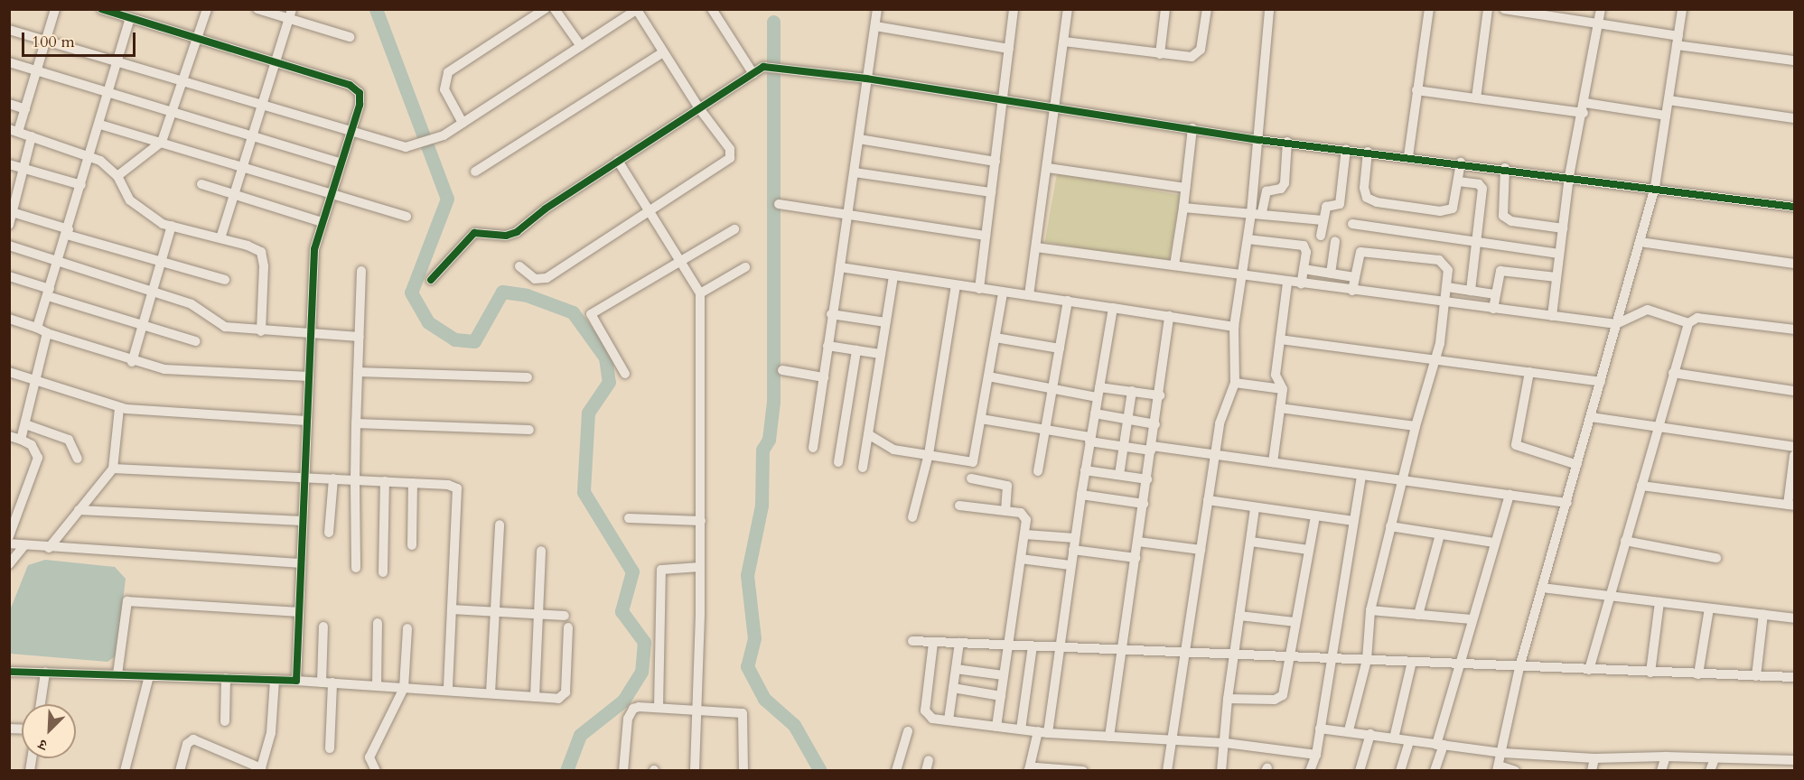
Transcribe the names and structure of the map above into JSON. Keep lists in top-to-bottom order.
{
  "scale_bar": "100 m",
  "north": "bottom left"
}
